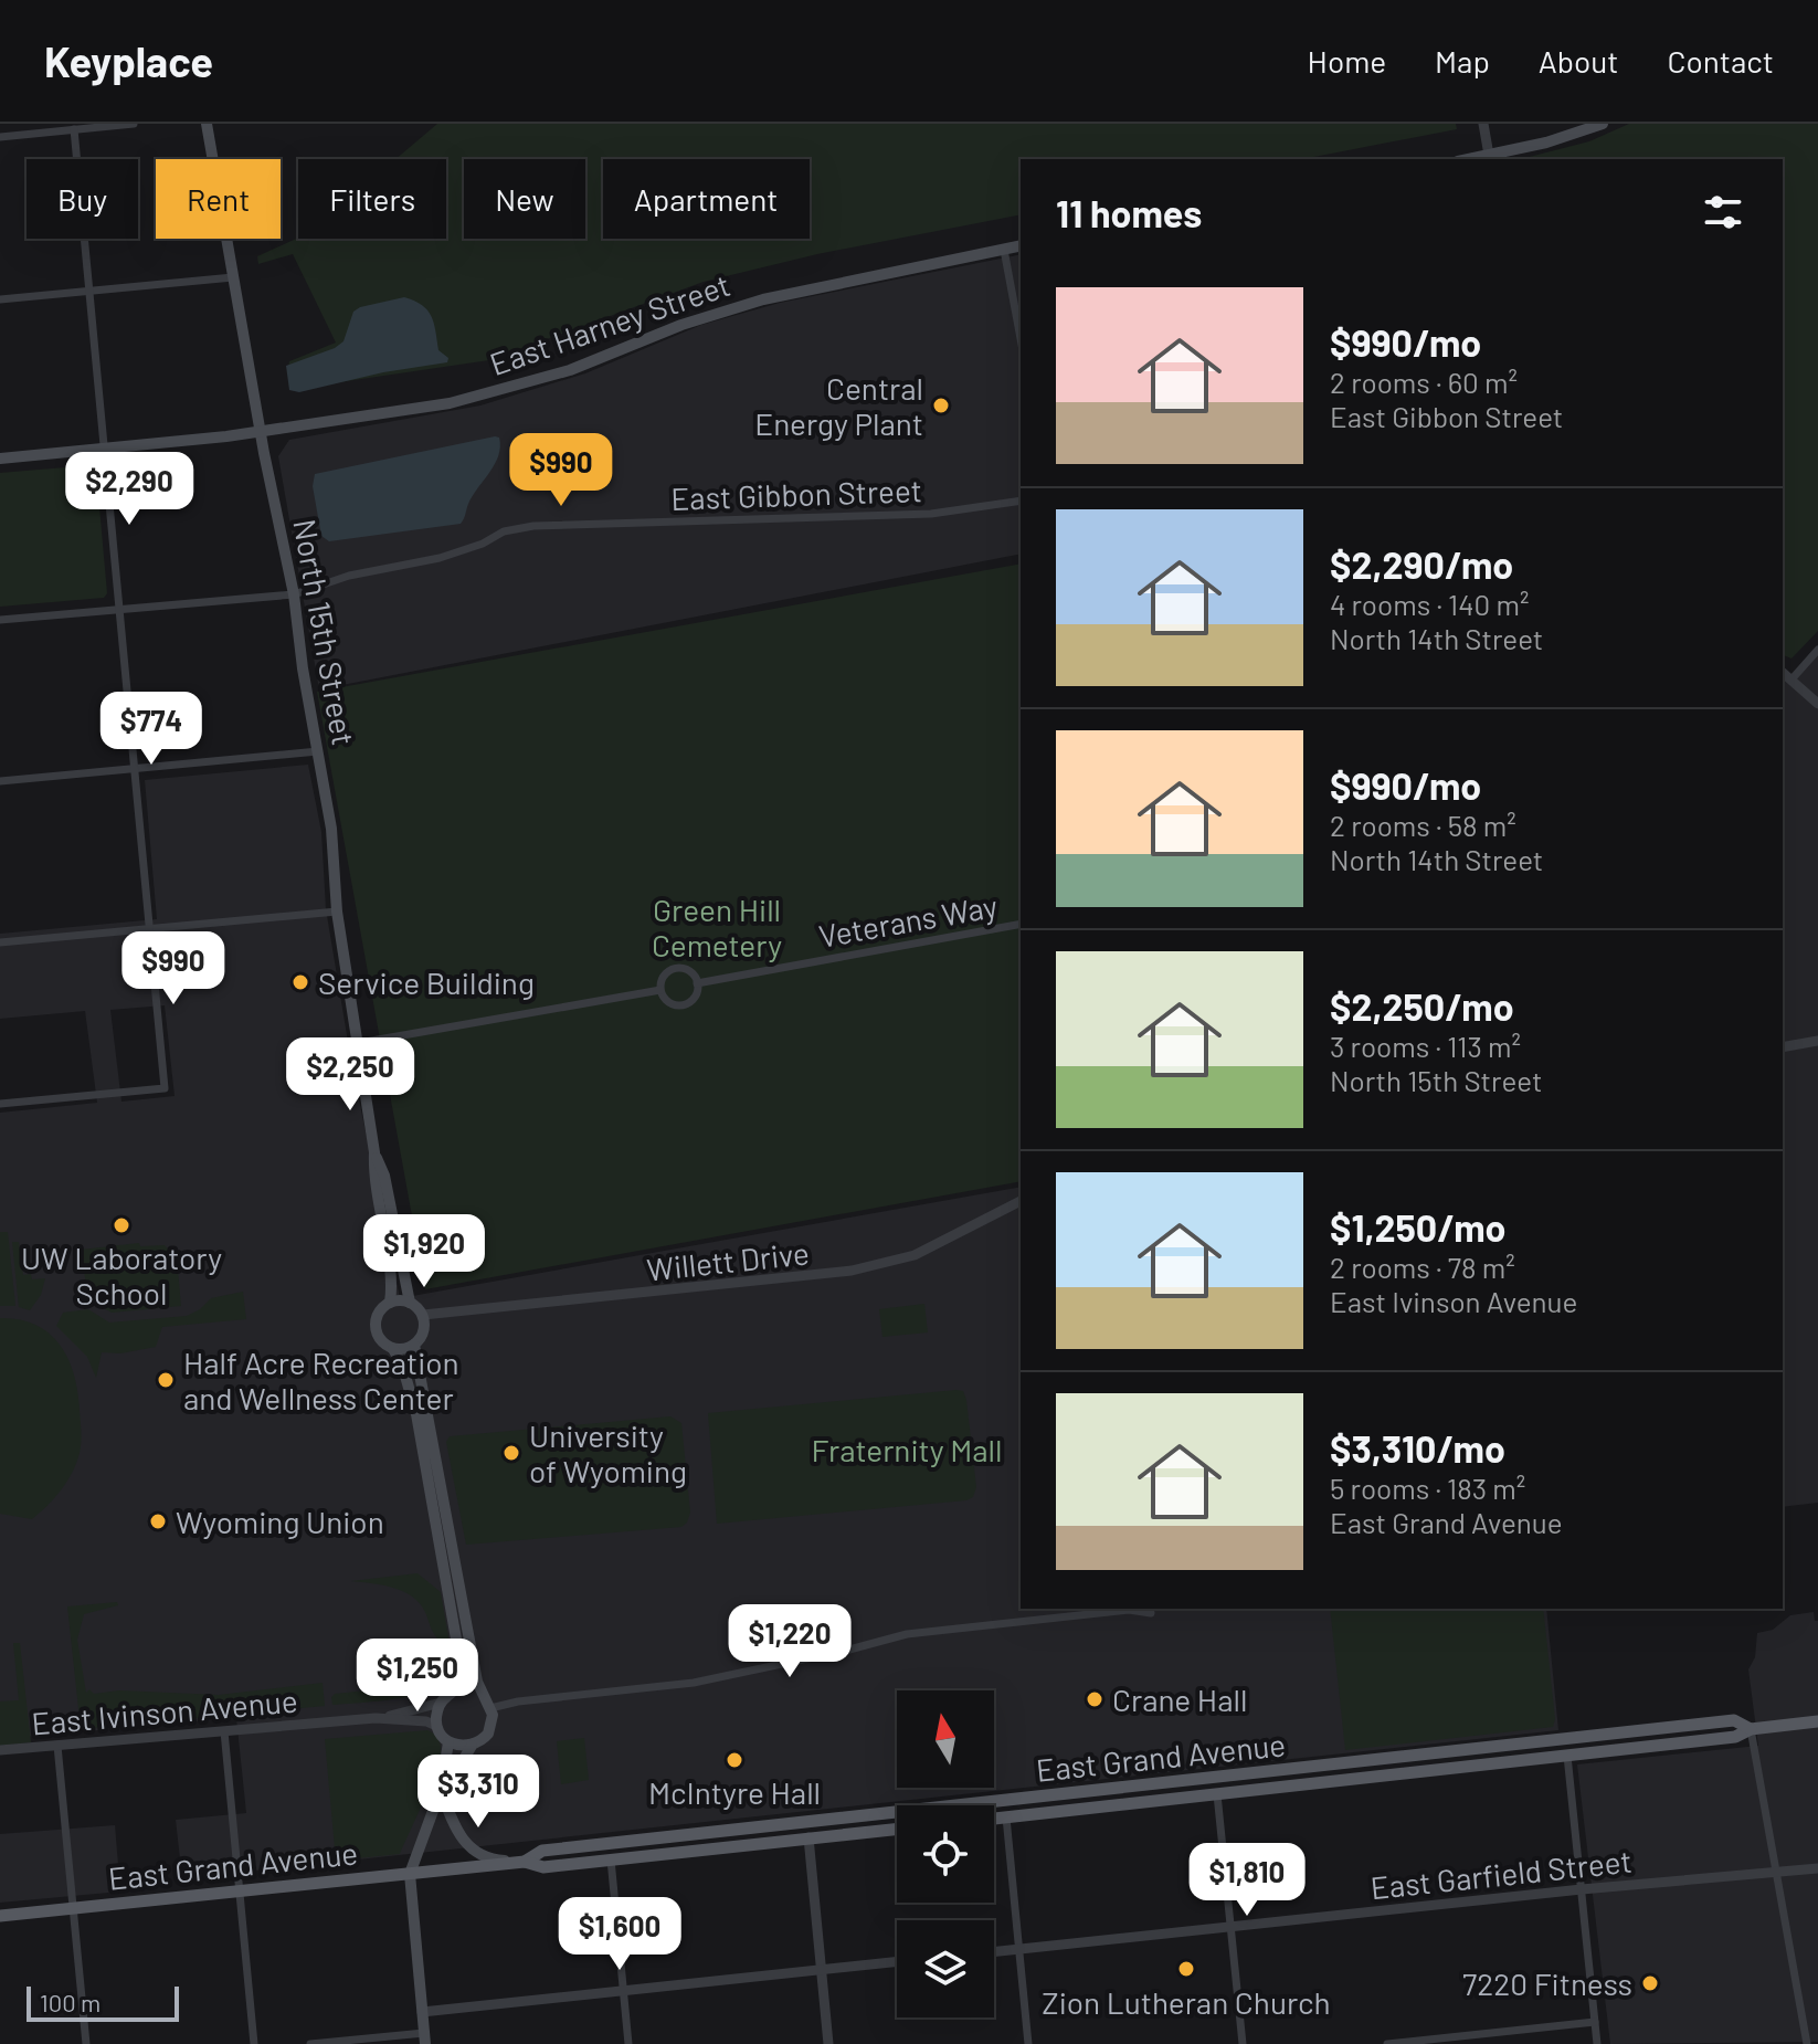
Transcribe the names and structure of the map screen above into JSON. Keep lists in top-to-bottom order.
{
  "streets": {
    "main road": ["East Harney Street", "North 15th Street", "East Grand Avenue"],
    "street": [
      "East Gibbon Street",
      "Veterans Way",
      "Willett Drive",
      "East Ivinson Avenue",
      "East Garfield Street"
    ]
  },
  "crossings": [
    ["East Harney Street", "North 15th Street"],
    ["East Gibbon Street", "North 15th Street"],
    ["North 15th Street", "Willett Drive"]
  ],
  "parks": ["Green Hill Cemetery", "Fraternity Mall"],
  "places": [
    "Central Energy Plant",
    "Service Building",
    "UW Laboratory School",
    "Half Acre Recreation and Wellness Center",
    "University of Wyoming",
    "Wyoming Union",
    "Crane Hall",
    "McIntyre Hall",
    "Zion Lutheran Church",
    "7220 Fitness"
  ],
  "scale_bar": "100 m",
  "north": "top",
  "page": {
    "header": "Keyplace",
    "nav": [
      "Home",
      "Map",
      "About",
      "Contact"
    ],
    "chip": [
      "Buy",
      "Rent",
      "Filters",
      "New",
      "Apartment"
    ],
    "heading": "11 homes",
    "list": [
      {
        "name": "$990/mo",
        "note": "2 rooms · 60 m² · East Gibbon Street"
      },
      {
        "name": "$2,290/mo",
        "note": "4 rooms · 140 m² · North 14th Street"
      },
      {
        "name": "$990/mo",
        "note": "2 rooms · 58 m² · North 14th Street"
      },
      {
        "name": "$2,250/mo",
        "note": "3 rooms · 113 m² · North 15th Street"
      },
      {
        "name": "$1,250/mo",
        "note": "2 rooms · 78 m² · East Ivinson Avenue"
      },
      {
        "name": "$3,310/mo",
        "note": "5 rooms · 183 m² · East Grand Avenue"
      }
    ],
    "price": [
      "$990",
      "$2,290",
      "$774",
      "$990",
      "$2,250",
      "$1,920",
      "$1,220",
      "$1,250",
      "$3,310",
      "$1,810",
      "$1,600"
    ],
    "scale": "100 m"
  }
}
